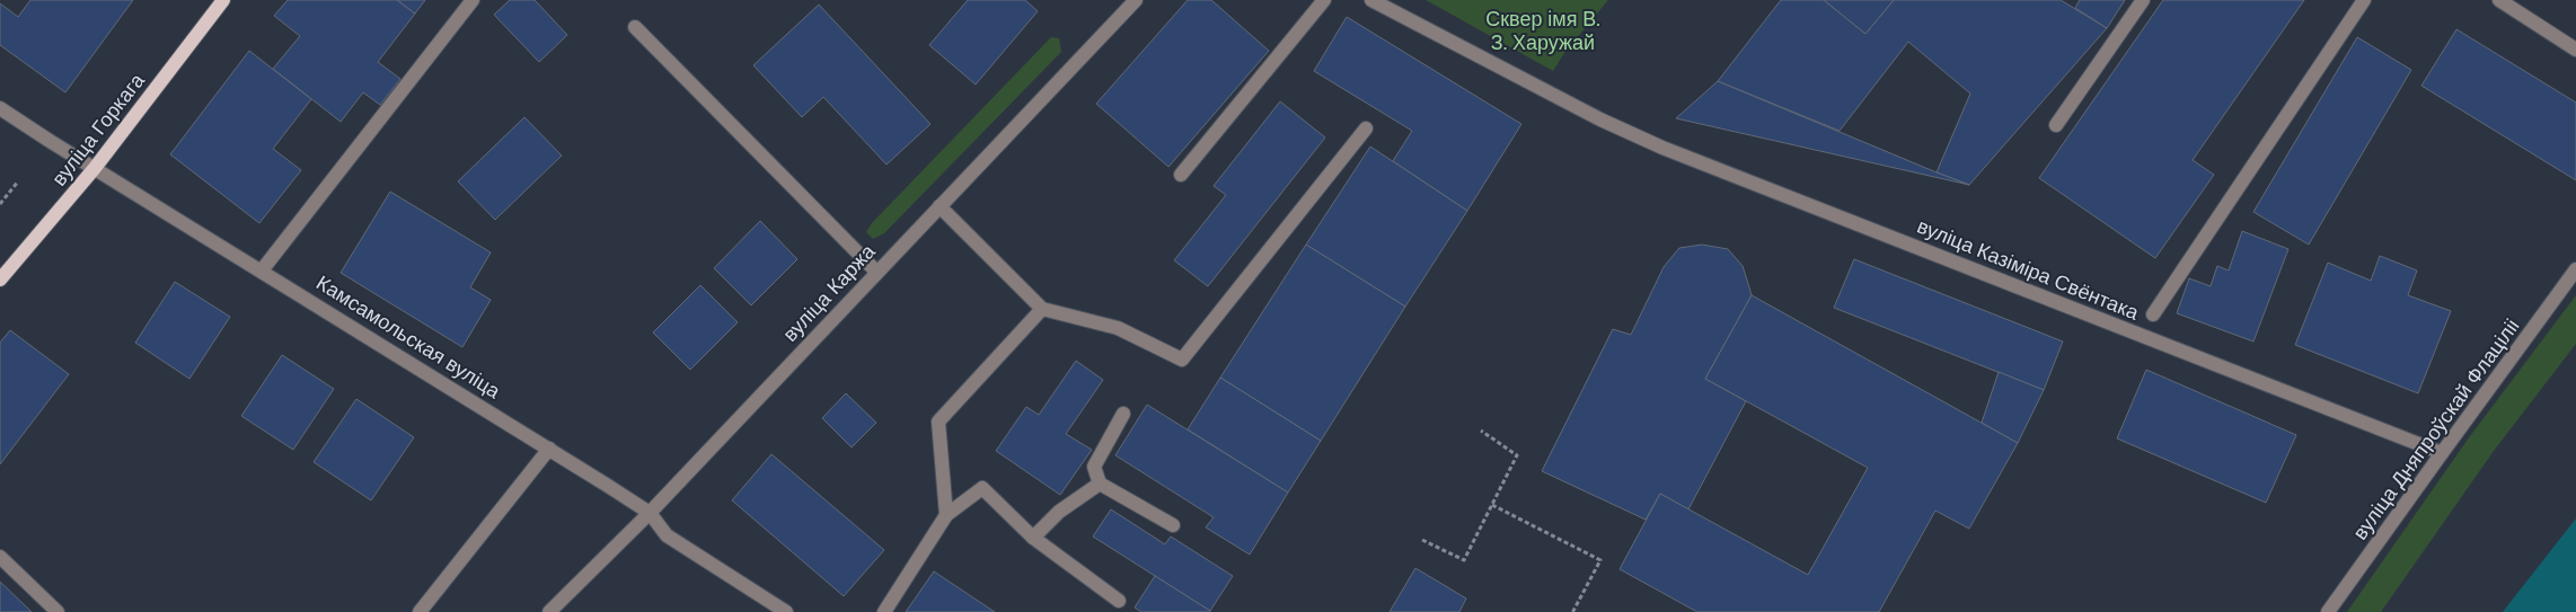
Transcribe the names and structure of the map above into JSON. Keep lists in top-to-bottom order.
{
  "streets": {
    "main road": ["вуліца Горкага"],
    "street": [
      "вуліца Казіміра Свёнтака",
      "вуліца Каржа",
      "Камсамольская вуліца",
      "вуліца Дняпроўскай Флаціліі"
    ]
  },
  "crossings": [
    ["вуліца Горкага", "Камсамольская вуліца"],
    ["вуліца Казіміра Свёнтака", "вуліца Дняпроўскай Флаціліі"],
    ["вуліца Каржа", "Камсамольская вуліца"]
  ],
  "parks": ["Сквер імя В. З. Харужай"]
}
